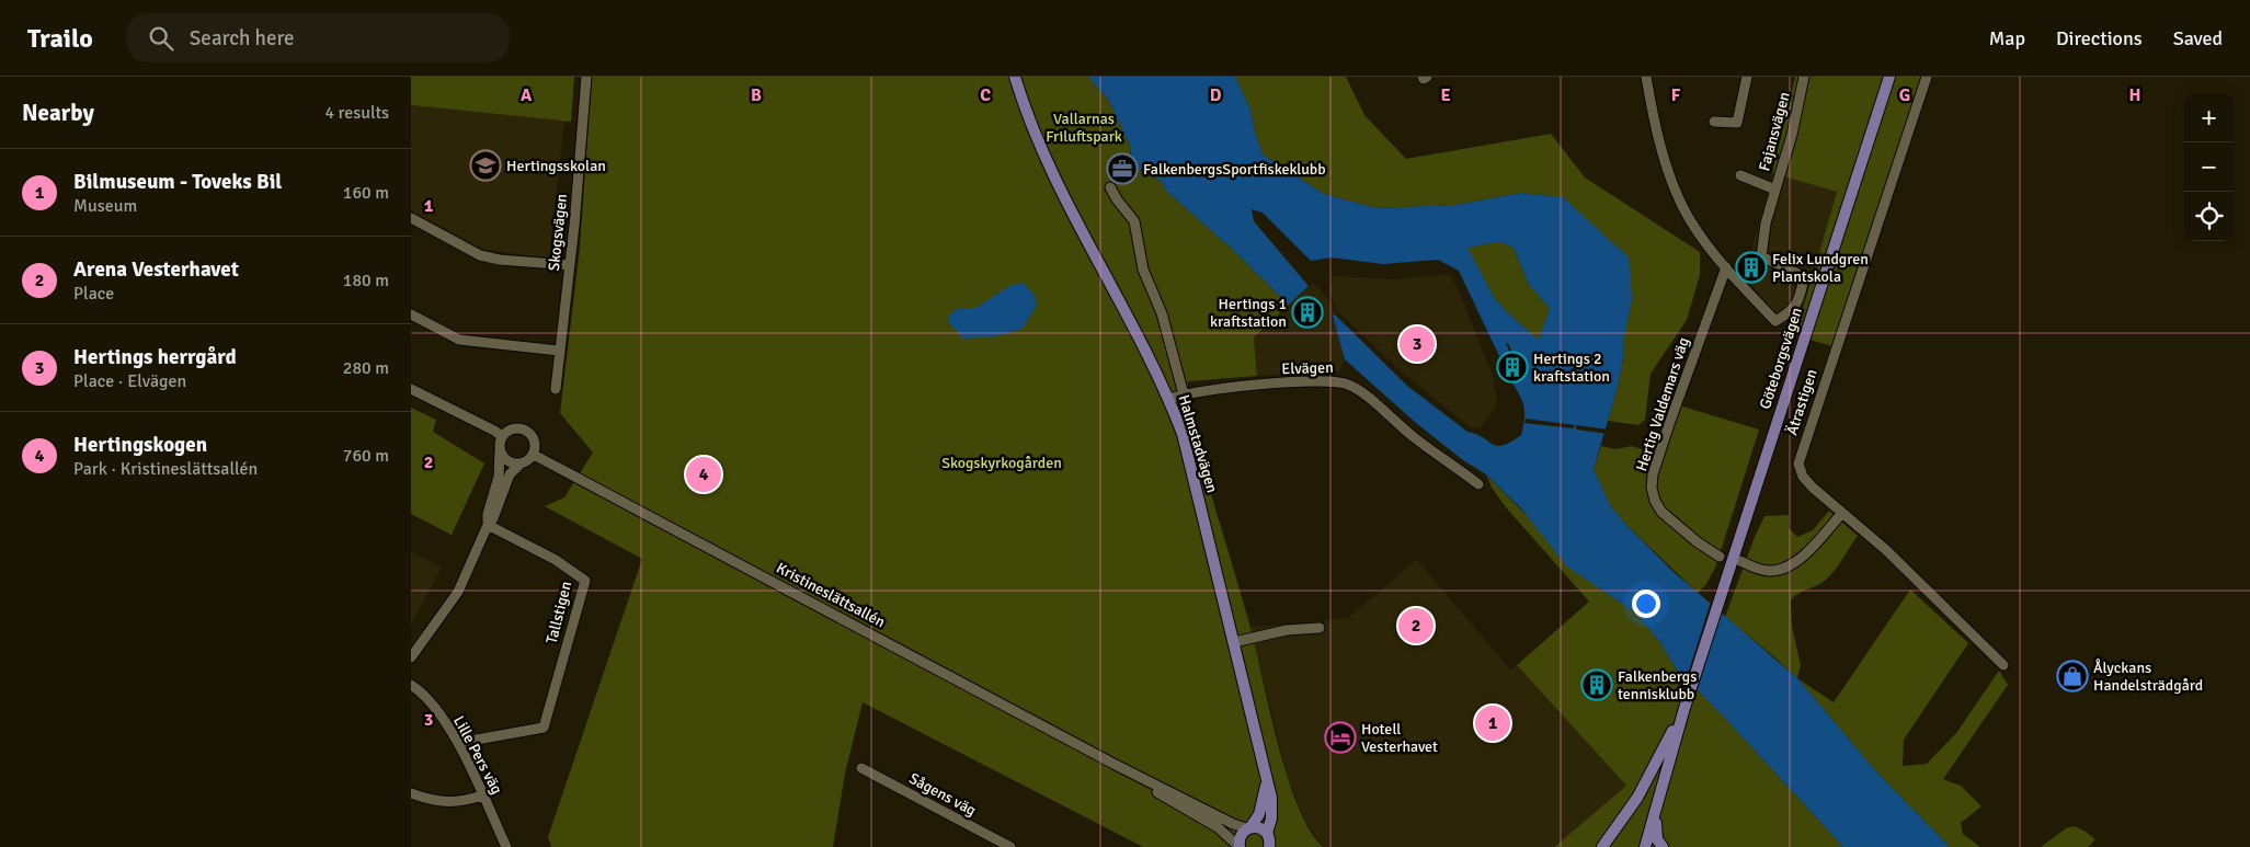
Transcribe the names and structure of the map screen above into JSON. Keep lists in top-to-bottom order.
{
  "streets": {
    "main road": ["Göteborgsvägen", "Halmstadvägen"],
    "street": [
      "Fajansvägen",
      "Skogsvägen",
      "Elvägen",
      "Ätrastigen",
      "Hertig Valdemars väg",
      "Kristineslättsallén",
      "Tallstigen",
      "Lille Pers väg",
      "Sågens väg"
    ]
  },
  "crossings": [
    ["Elvägen", "Halmstadvägen"],
    ["Halmstadvägen", "Kristineslättsallén"],
    ["Tallstigen", "Lille Pers väg"]
  ],
  "parks": ["Vallarnas Friluftspark", "Skogskyrkogården"],
  "places": {
    "school or university": ["Hertingsskolan"],
    "office": ["FalkenbergsSportfiskeklubb"],
    "building": [
      "Felix Lundgren Plantskola",
      "Hertings 1 kraftstation",
      "Hertings 2 kraftstation",
      "Falkenbergs tennisklubb"
    ],
    "shop": ["Ålyckans Handelsträdgård"],
    "hotel": ["Hotell Vesterhavet"]
  },
  "page": {
    "header": "Trailo",
    "search": "Search here",
    "nav": ["Map", "Directions", "Saved"],
    "heading": ["Nearby", "4 results"],
    "map_buttons": ["+", "−"],
    "list": [
      {
        "mark": "1",
        "name": "Bilmuseum - Toveks Bil",
        "note": "Museum",
        "value": "160 m"
      },
      {
        "mark": "2",
        "name": "Arena Vesterhavet",
        "note": "Place",
        "value": "180 m"
      },
      {
        "mark": "3",
        "name": "Hertings herrgård",
        "note": "Place · Elvägen",
        "value": "280 m"
      },
      {
        "mark": "4",
        "name": "Hertingskogen",
        "note": "Park · Kristineslättsallén",
        "value": "760 m"
      }
    ],
    "pins": [
      "3",
      "4",
      "2",
      "1"
    ]
  },
  "grid": {
    "columns": [
      "A",
      "B",
      "C",
      "D",
      "E",
      "F",
      "G",
      "H"
    ],
    "rows": ["1", "2", "3"]
  }
}
